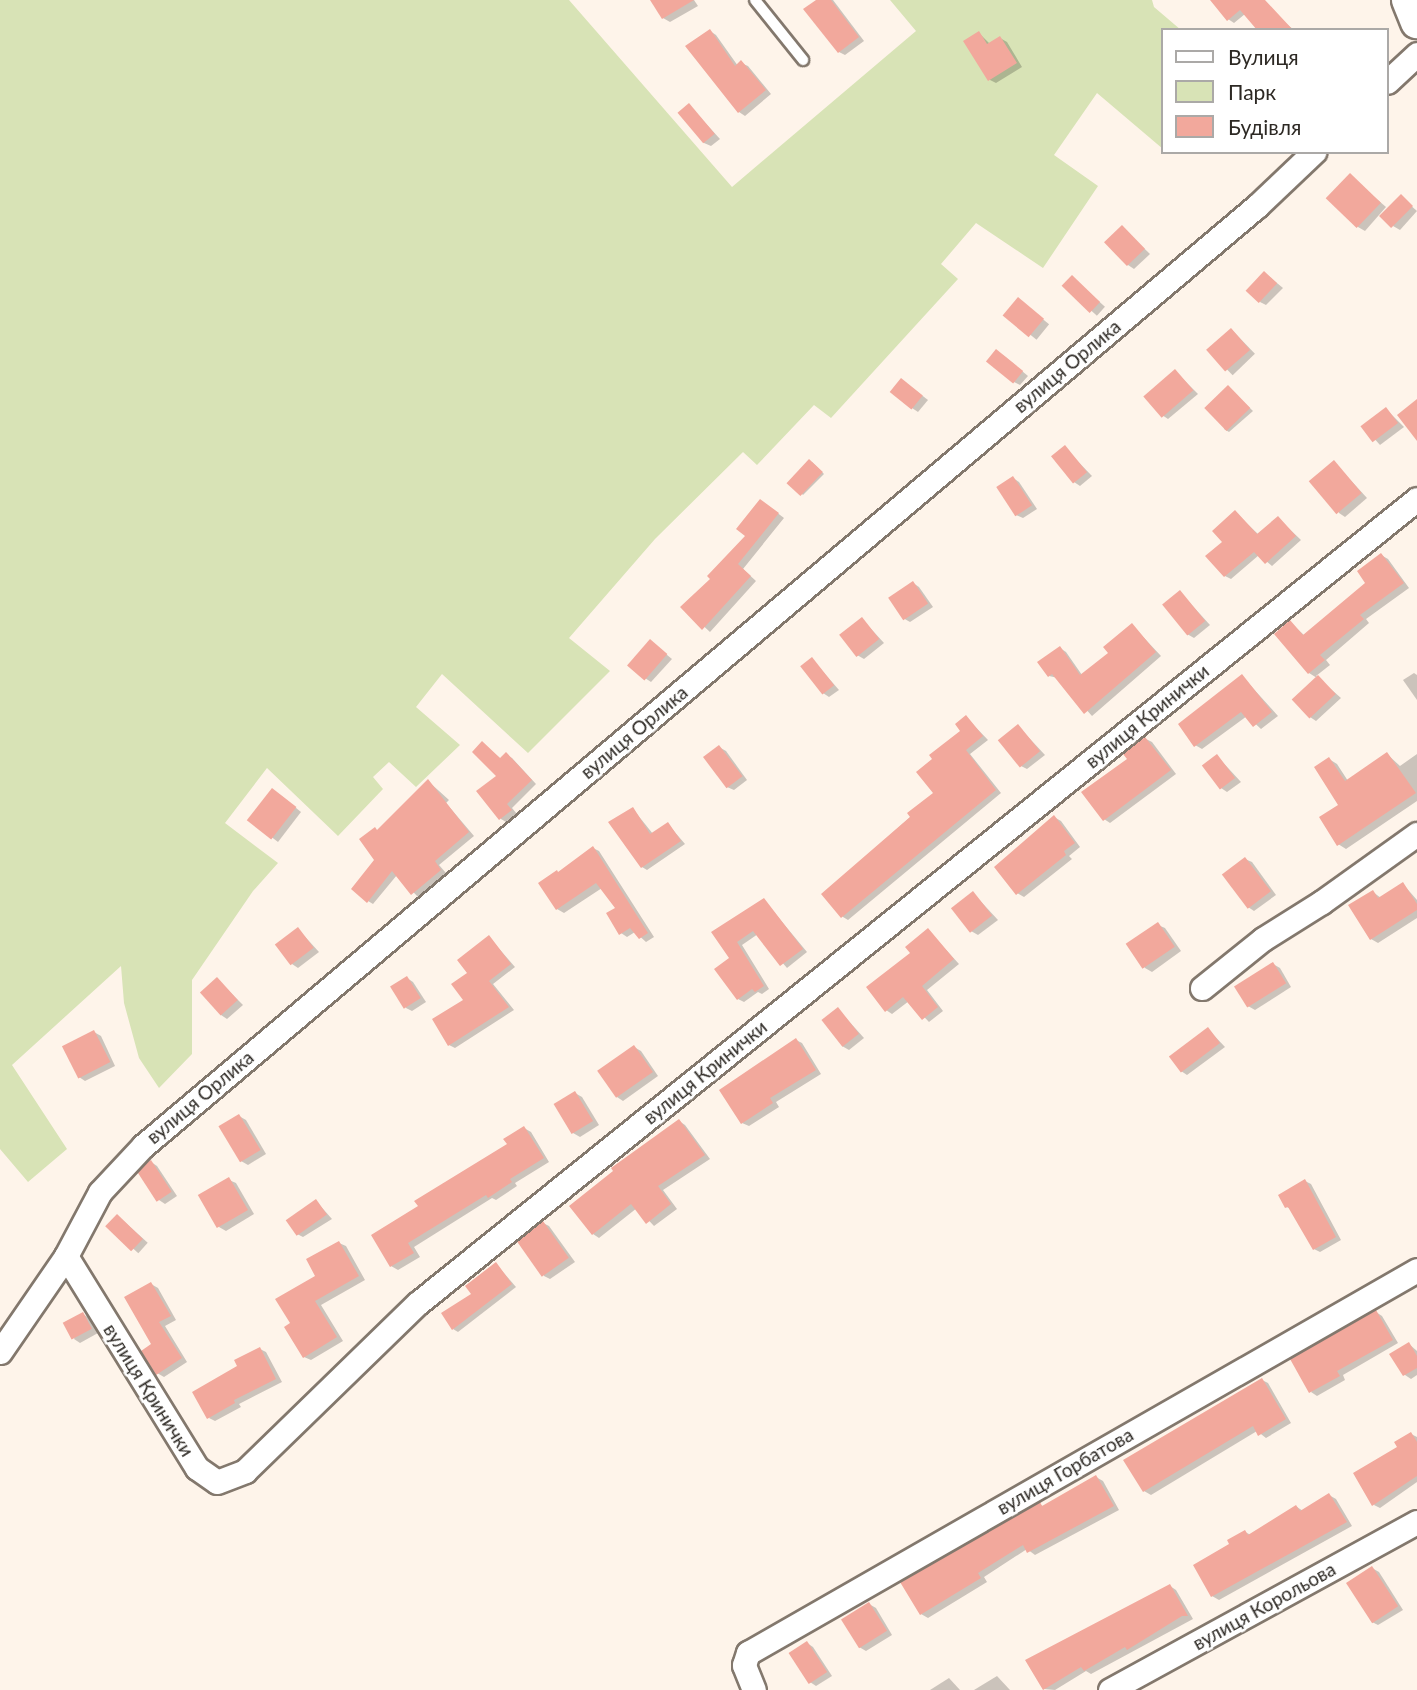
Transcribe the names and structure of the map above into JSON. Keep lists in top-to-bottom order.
{
  "streets": {
    "street": [
      "вулиця Орлика",
      "вулиця Кринички",
      "вулиця Горбатова",
      "вулиця Корольова"
    ]
  },
  "crossings": [
    ["вулиця Орлика", "вулиця Кринички"]
  ],
  "legend": ["Вулиця", "Парк", "Будівля"]
}
